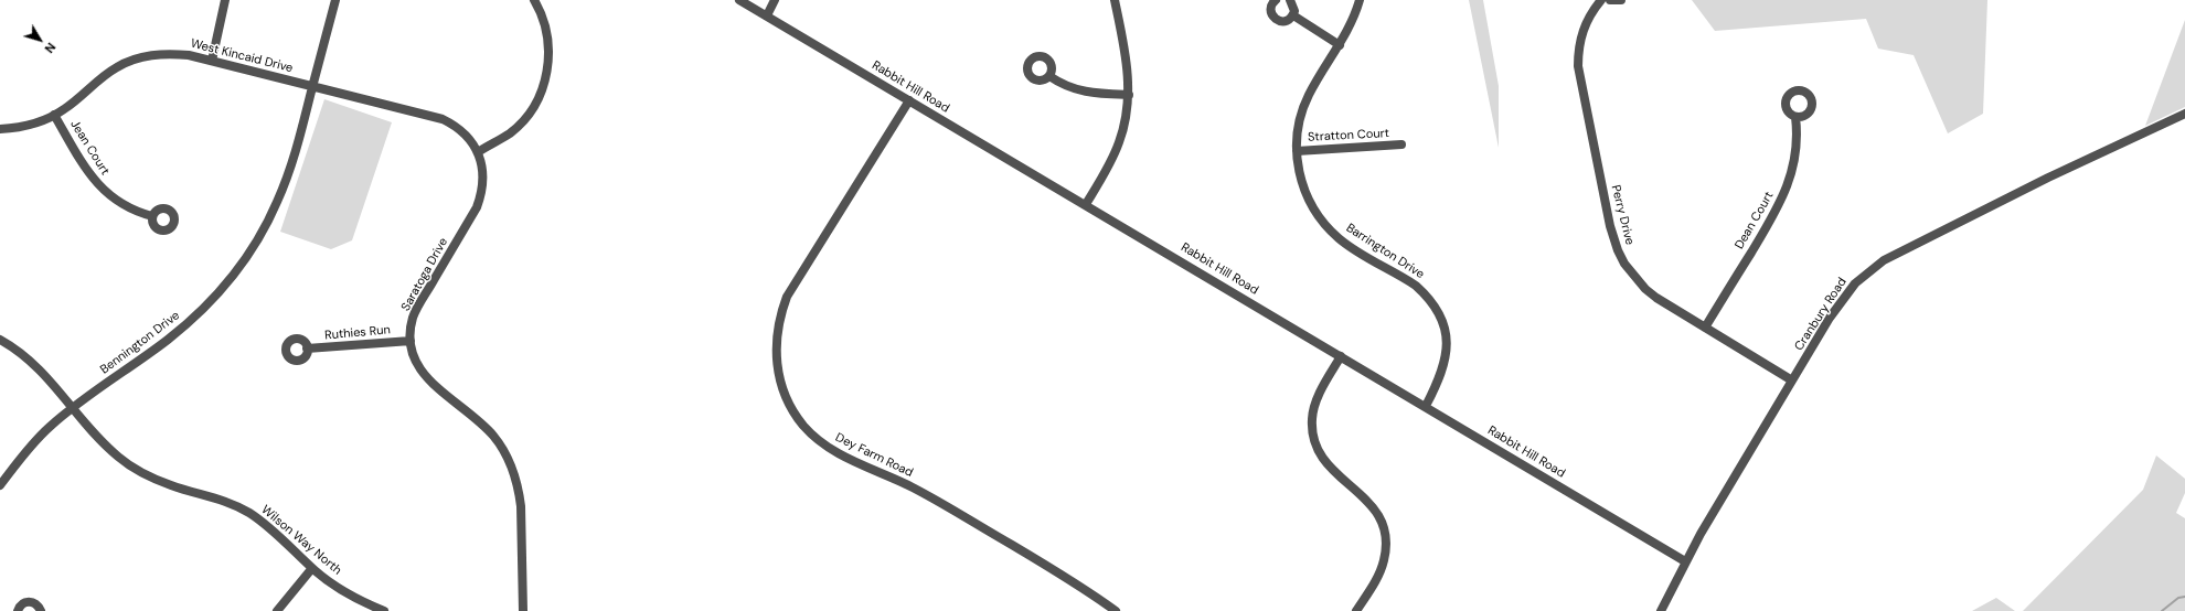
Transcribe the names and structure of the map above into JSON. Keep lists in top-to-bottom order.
{
  "streets": {
    "street": [
      "West Kincaid Drive",
      "Rabbit Hill Road",
      "Stratton Court",
      "Jean Court",
      "Perry Drive",
      "Dean Court",
      "Barrington Drive",
      "Saratoga Drive",
      "Cranbury Road",
      "Ruthies Run",
      "Bennington Drive",
      "Dey Farm Road",
      "Wilson Way North"
    ]
  },
  "crossings": [
    ["West Kincaid Drive", "Jean Court"],
    ["West Kincaid Drive", "Saratoga Drive"],
    ["West Kincaid Drive", "Bennington Drive"],
    ["Rabbit Hill Road", "Barrington Drive"],
    ["Rabbit Hill Road", "Cranbury Road"],
    ["Rabbit Hill Road", "Dey Farm Road"],
    ["Stratton Court", "Barrington Drive"],
    ["Perry Drive", "Dean Court"],
    ["Perry Drive", "Cranbury Road"],
    ["Saratoga Drive", "Ruthies Run"],
    ["Saratoga Drive", "Bennington Drive"],
    ["Bennington Drive", "Wilson Way North"]
  ],
  "north": "bottom right"
}
